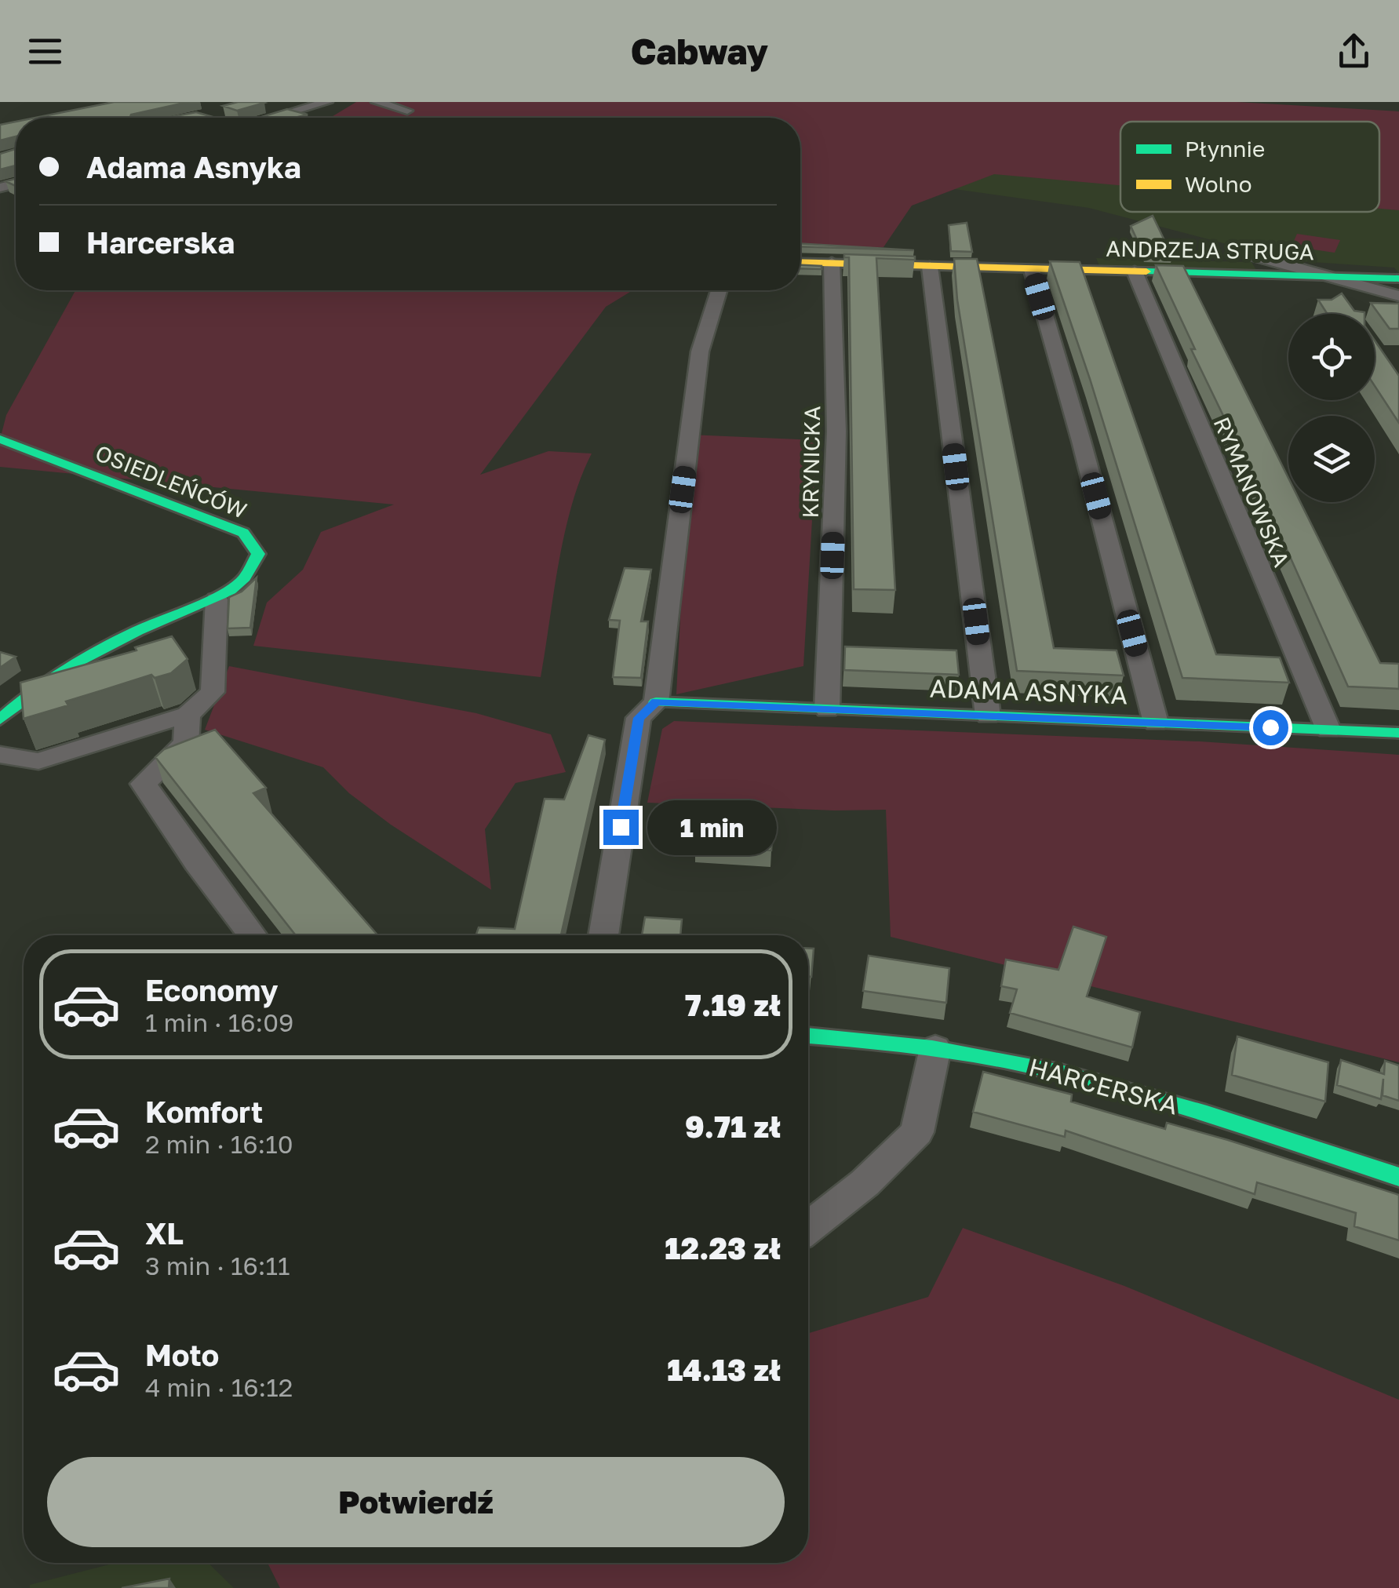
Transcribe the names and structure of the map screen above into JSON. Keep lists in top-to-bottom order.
{
  "streets": {
    "street": [
      "ANDRZEJA STRUGA",
      "KRYNICKA",
      "OSIEDLEŃCÓW",
      "RYMANOWSKA",
      "ADAMA ASNYKA",
      "HARCERSKA"
    ]
  },
  "crossings": [
    ["ANDRZEJA STRUGA", "KRYNICKA"],
    ["ANDRZEJA STRUGA", "RYMANOWSKA"],
    ["KRYNICKA", "ADAMA ASNYKA"],
    ["RYMANOWSKA", "ADAMA ASNYKA"]
  ],
  "legend": ["Płynnie", "Wolno"],
  "page": {
    "header": "Cabway",
    "banner": ["Adama Asnyka", "Harcerska"],
    "bubble": "1 min",
    "list": [
      {
        "name": "Economy",
        "note": "1 min · 16:09",
        "value": "7.19 zł"
      },
      {
        "name": "Komfort",
        "note": "2 min · 16:10",
        "value": "9.71 zł"
      },
      {
        "name": "XL",
        "note": "3 min · 16:11",
        "value": "12.23 zł"
      },
      {
        "name": "Moto",
        "note": "4 min · 16:12",
        "value": "14.13 zł"
      }
    ],
    "buttons": "Potwierdź"
  }
}
